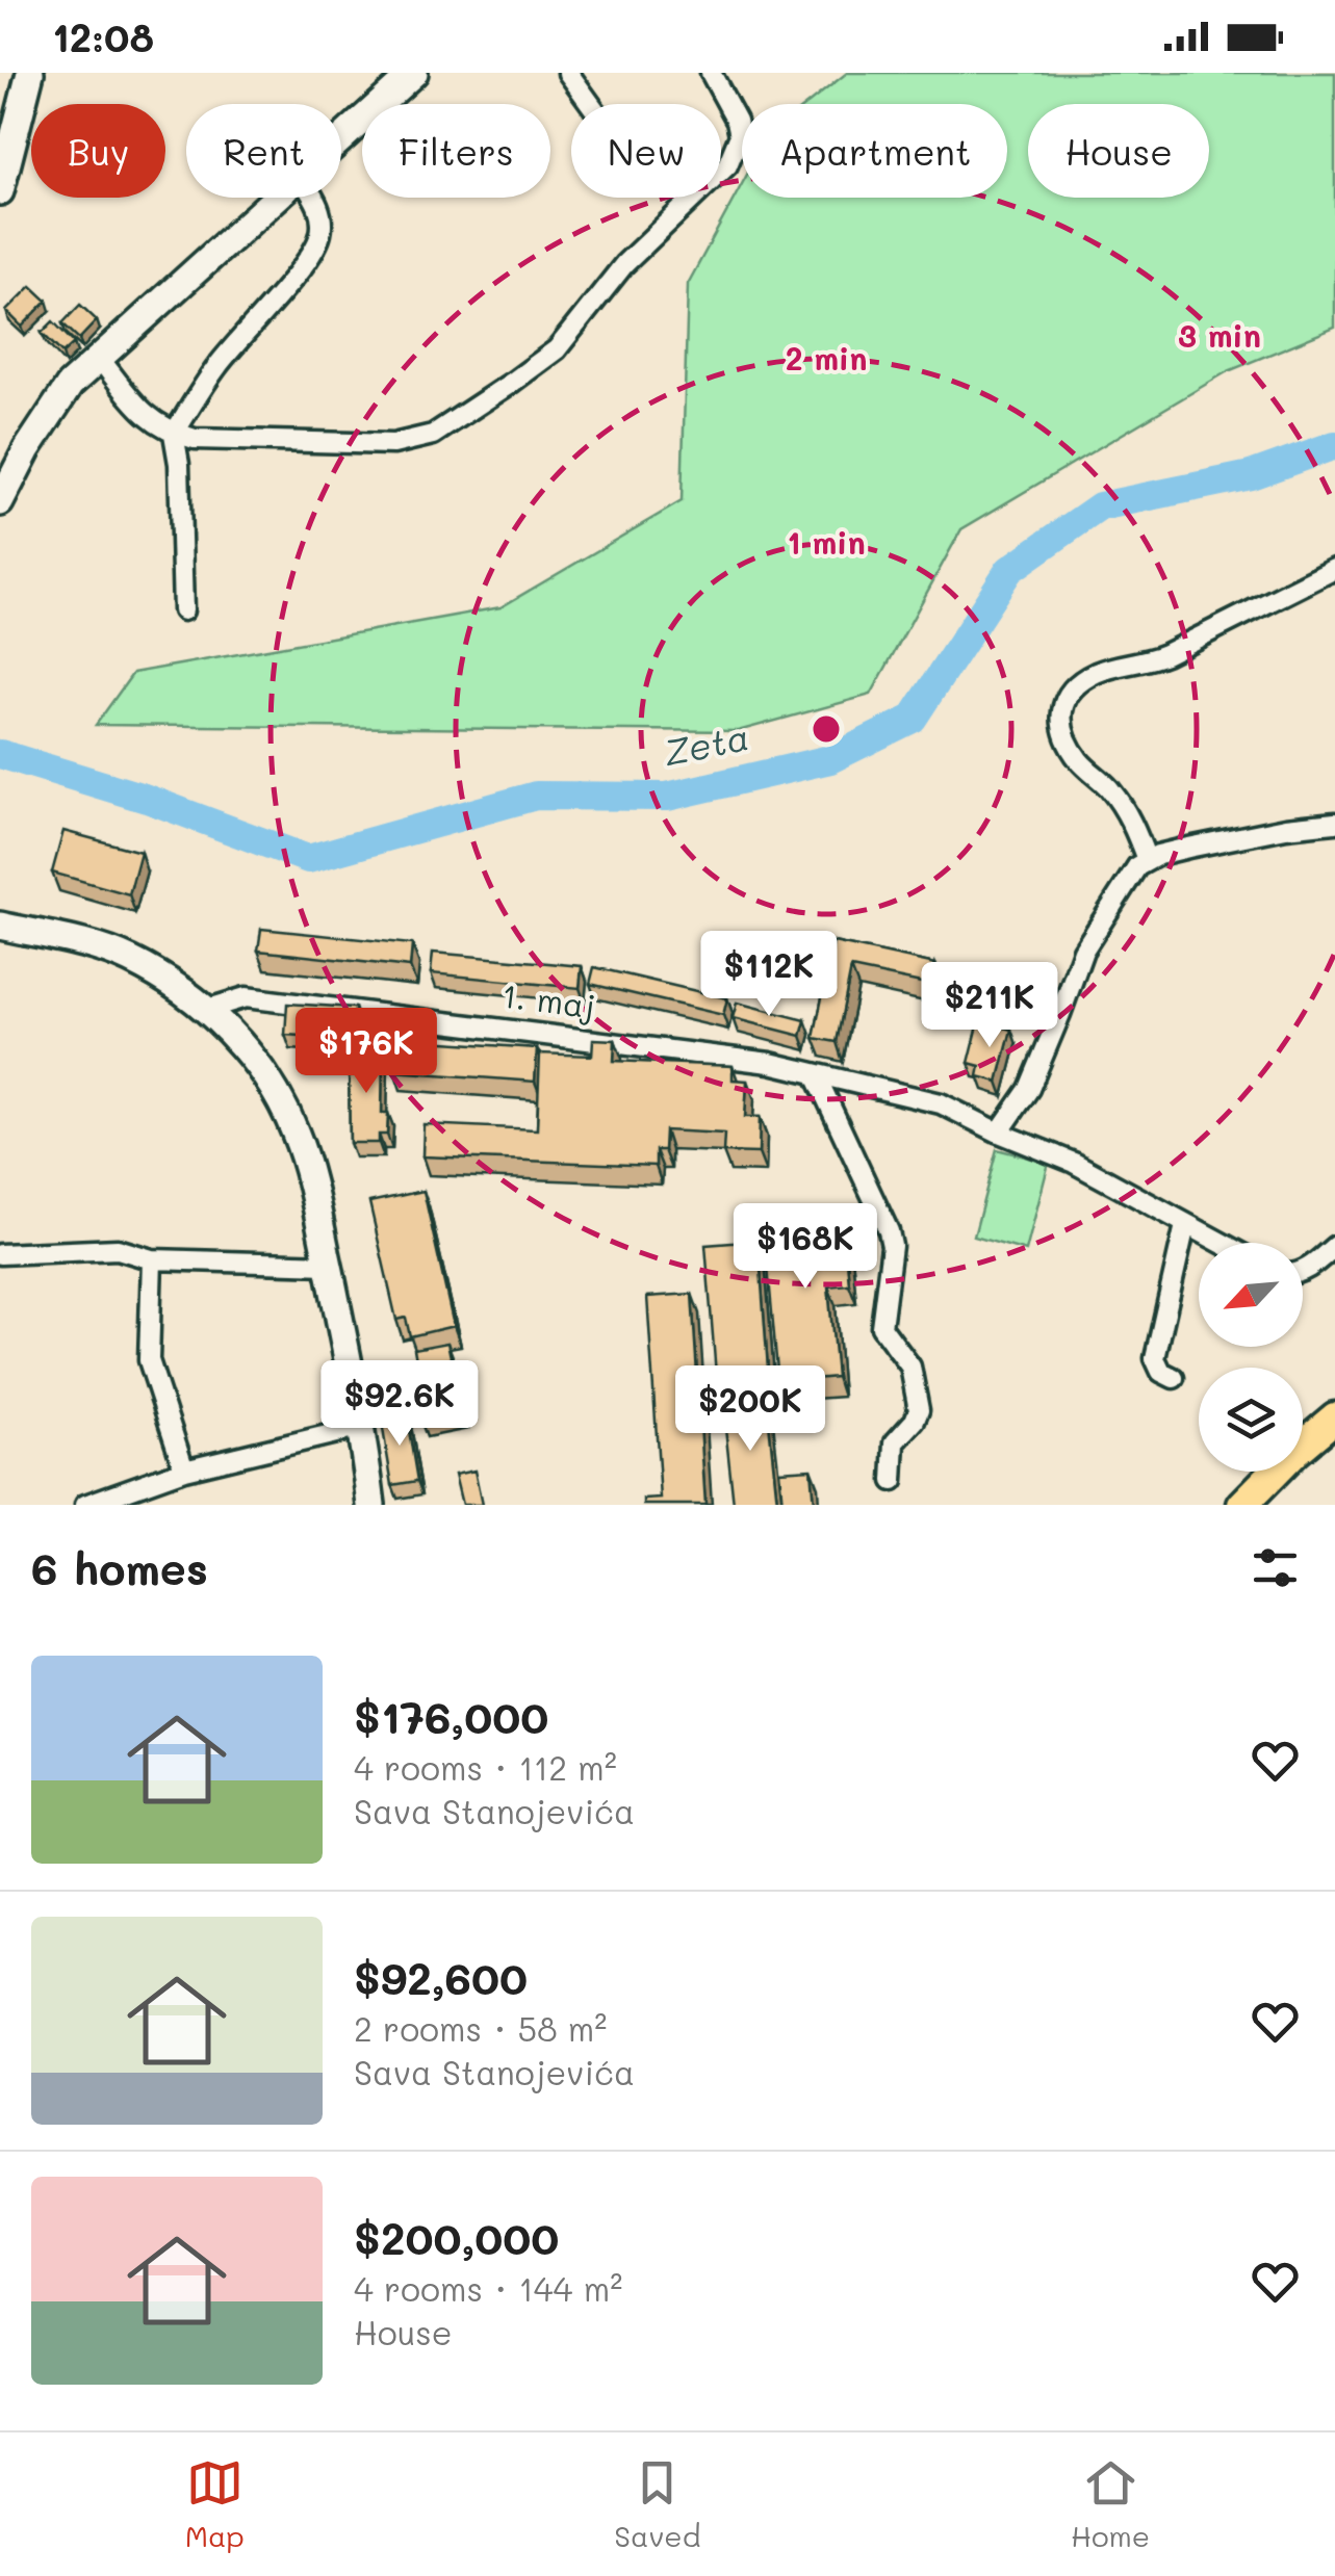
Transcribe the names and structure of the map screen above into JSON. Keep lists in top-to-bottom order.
{
  "streets": {
    "street": ["1. maj"]
  },
  "water": ["Zeta"],
  "north": "bottom left",
  "page": {
    "status": "12:08",
    "chip": [
      "Buy",
      "Rent",
      "Filters",
      "New",
      "Apartment",
      "House"
    ],
    "price": [
      "$112K",
      "$211K",
      "$176K",
      "$168K",
      "$92.6K",
      "$200K"
    ],
    "heading": "6 homes",
    "list": [
      {
        "name": "$176,000",
        "note": "4 rooms · 112 m² · Sava Stanojevića"
      },
      {
        "name": "$92,600",
        "note": "2 rooms · 58 m² · Sava Stanojevića"
      },
      {
        "name": "$200,000",
        "note": "4 rooms · 144 m² · House"
      }
    ],
    "tabs": ["Map", "Saved", "Home"]
  },
  "rings": ["3 min", "2 min", "1 min"]
}
